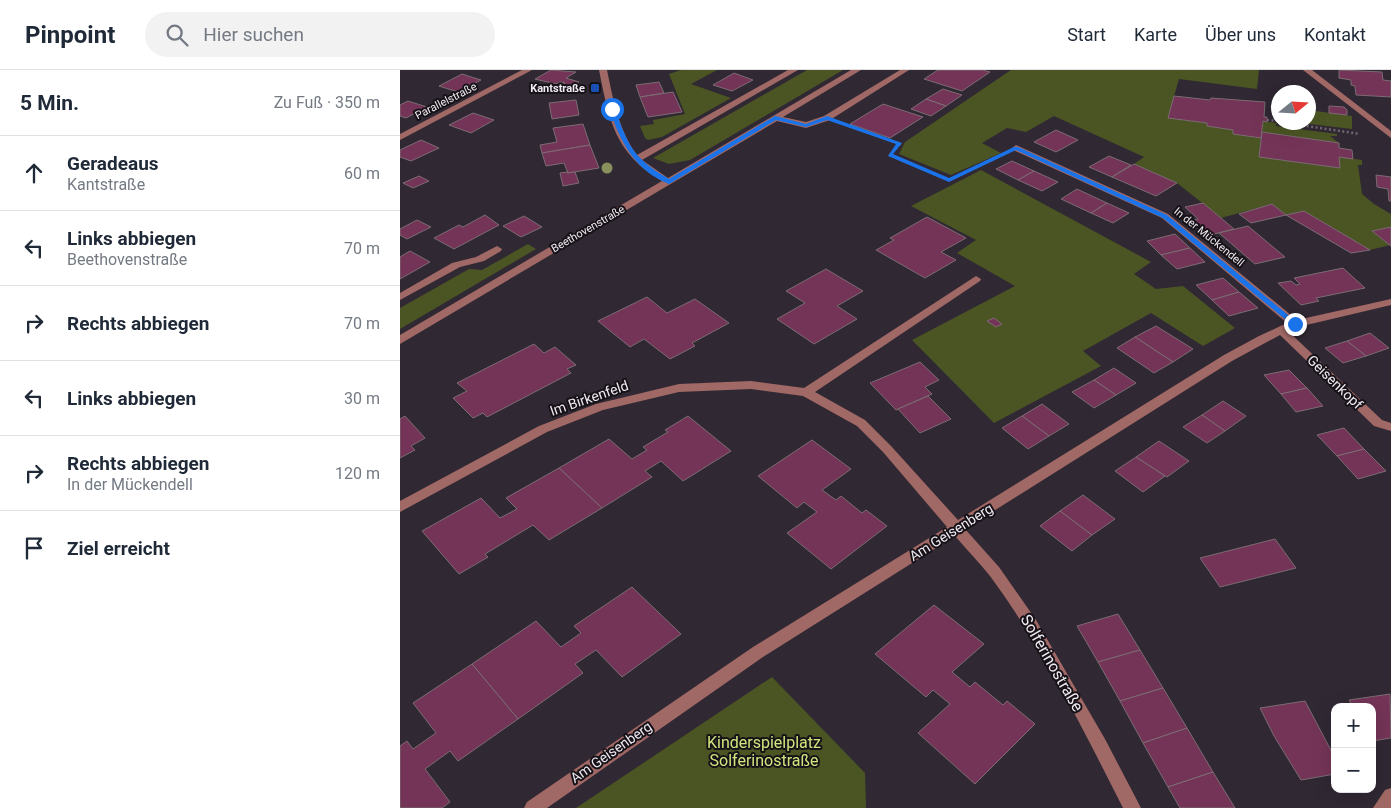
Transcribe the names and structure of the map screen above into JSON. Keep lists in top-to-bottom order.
{
  "streets": {
    "street": [
      "Parallelstraße",
      "Beethovenstraße",
      "In der Mückendell",
      "Geisenkopf",
      "Im Birkenfeld",
      "Am Geisenberg",
      "Solferinostraße"
    ]
  },
  "crossings": [
    ["In der Mückendell", "Am Geisenberg"],
    ["Geisenkopf", "Am Geisenberg"],
    ["Im Birkenfeld", "Am Geisenberg"],
    ["Im Birkenfeld", "Solferinostraße"],
    ["Am Geisenberg", "Solferinostraße"]
  ],
  "parks": ["Kinderspielplatz Solferinostraße"],
  "places": {
    "transit": ["Kantstraße"]
  },
  "north": "right",
  "page": {
    "header": "Pinpoint",
    "search": "Hier suchen",
    "nav": [
      "Start",
      "Karte",
      "Über uns",
      "Kontakt"
    ],
    "heading": ["5 Min.", "Zu Fuß · 350 m"],
    "list": [
      ["Geradeaus", "Kantstraße", "60 m"],
      ["Links abbiegen", "Beethovenstraße", "70 m"],
      ["Rechts abbiegen", "70 m"],
      ["Links abbiegen", "30 m"],
      ["Rechts abbiegen", "In der Mückendell", "120 m"],
      "Ziel erreicht"
    ],
    "map_buttons": ["+", "−"]
  }
}
